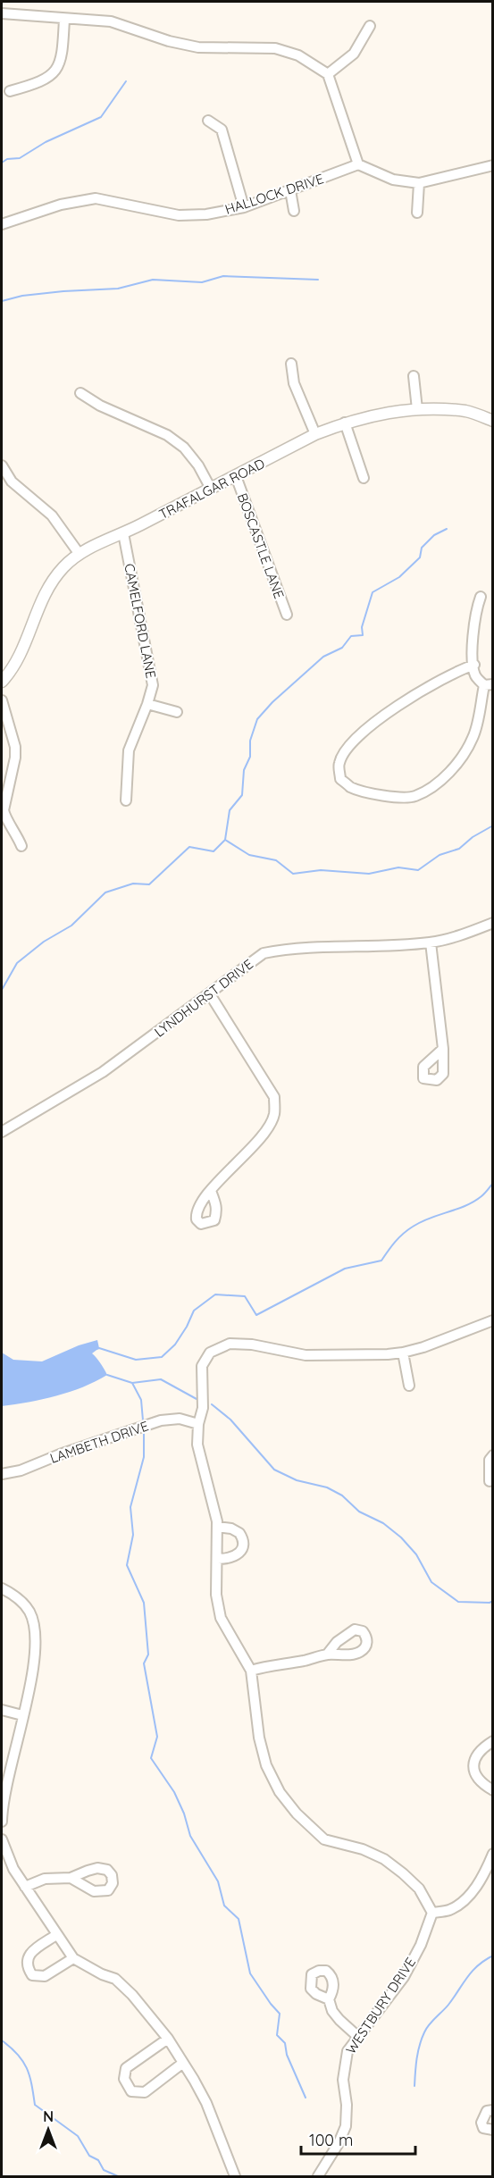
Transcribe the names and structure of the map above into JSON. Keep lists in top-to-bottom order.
{
  "streets": {
    "street": [
      "HALLOCK DRIVE",
      "TRAFALGAR ROAD",
      "BOSCASTLE LANE",
      "CAMELFORD LANE",
      "LYNDHURST DRIVE",
      "LAMBETH DRIVE",
      "WESTBURY DRIVE"
    ]
  },
  "crossings": [
    ["TRAFALGAR ROAD", "BOSCASTLE LANE"],
    ["TRAFALGAR ROAD", "CAMELFORD LANE"]
  ],
  "scale_bar": "100 m",
  "north": "top"
}
